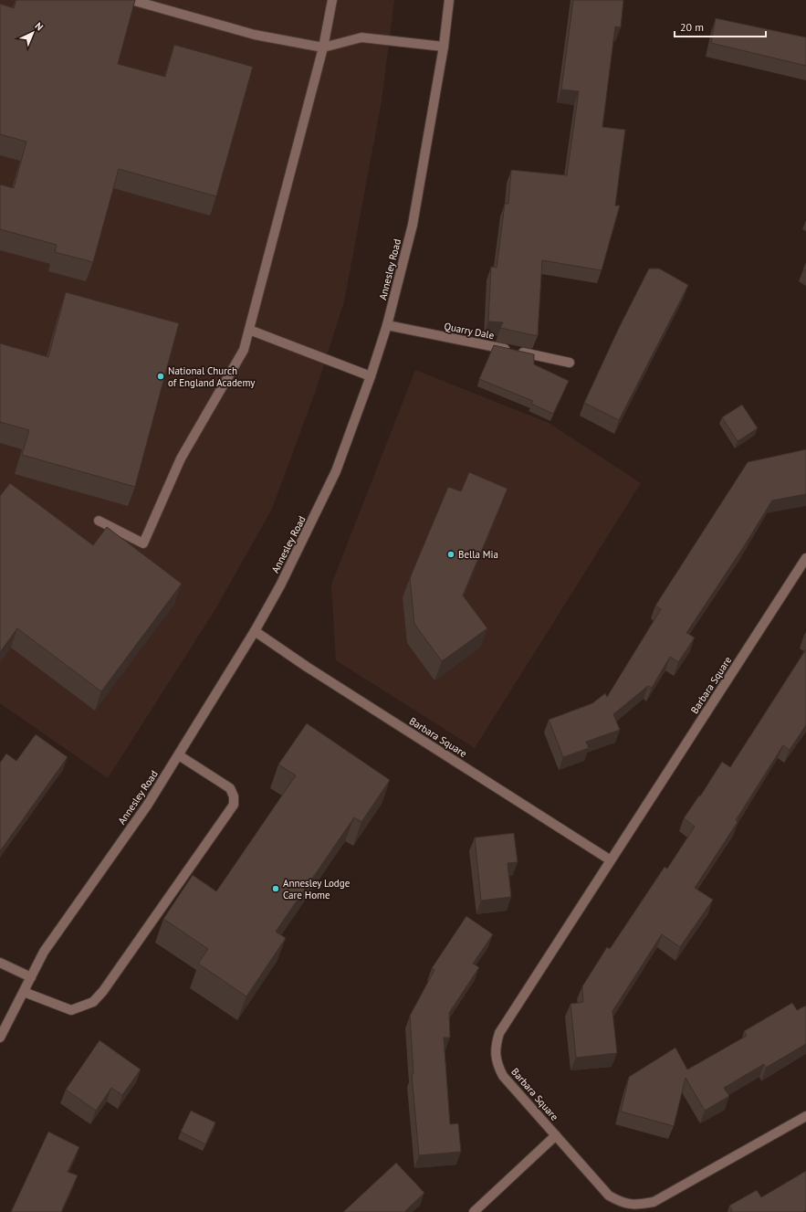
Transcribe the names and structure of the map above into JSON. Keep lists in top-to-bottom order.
{
  "streets": {
    "street": ["Annesley Road", "Quarry Dale", "Barbara Square"]
  },
  "crossings": [
    ["Annesley Road", "Quarry Dale"],
    ["Annesley Road", "Barbara Square"]
  ],
  "places": ["National Church of England Academy", "Bella Mia", "Annesley Lodge Care Home"],
  "scale_bar": "20 m",
  "north": "top right"
}
